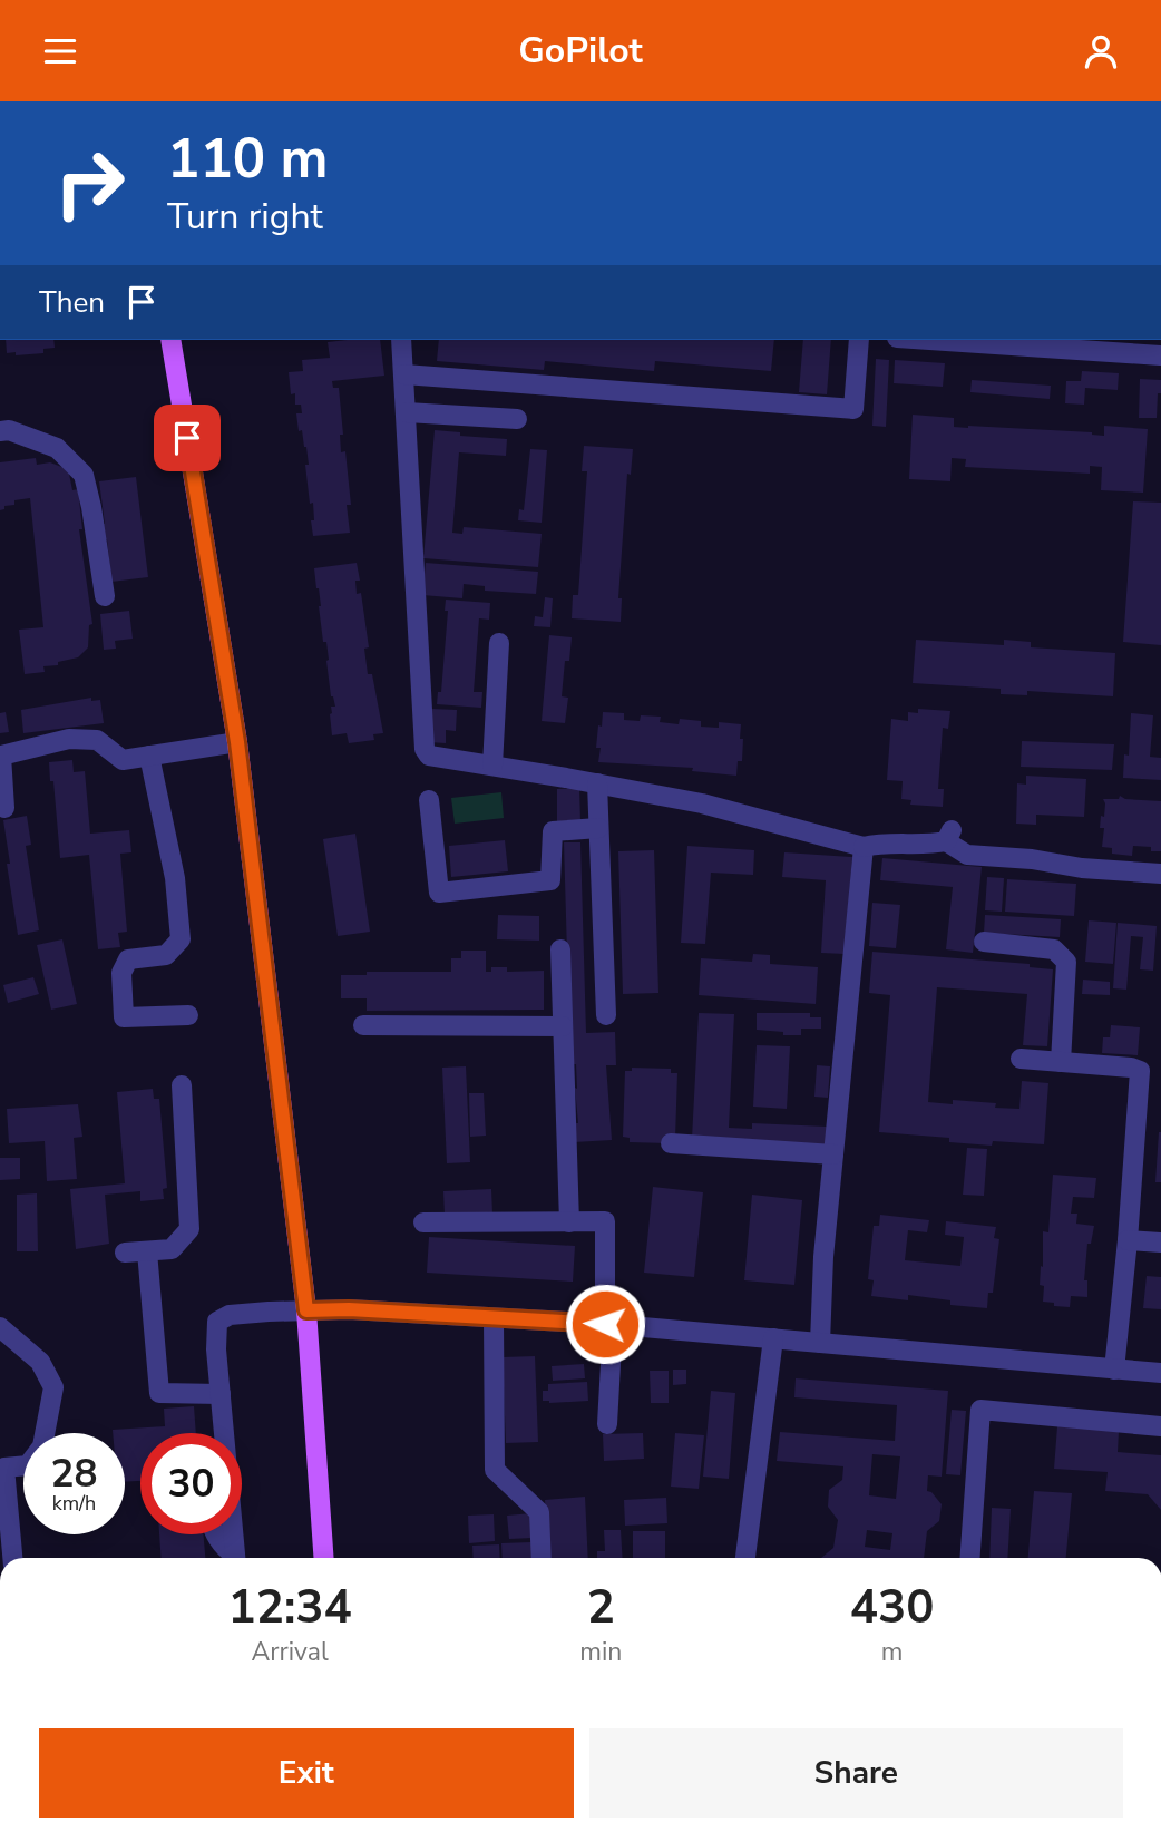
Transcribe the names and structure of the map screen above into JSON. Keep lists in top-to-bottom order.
{
  "page": {
    "header": "GoPilot",
    "turn": ["110 m", "Turn right"],
    "then": "Then",
    "speed": "28 km/h",
    "limit": "30",
    "eta": [
      "12:34",
      "Arrival",
      "2",
      "min",
      "430",
      "m"
    ],
    "buttons": ["Exit", "Share"]
  }
}
